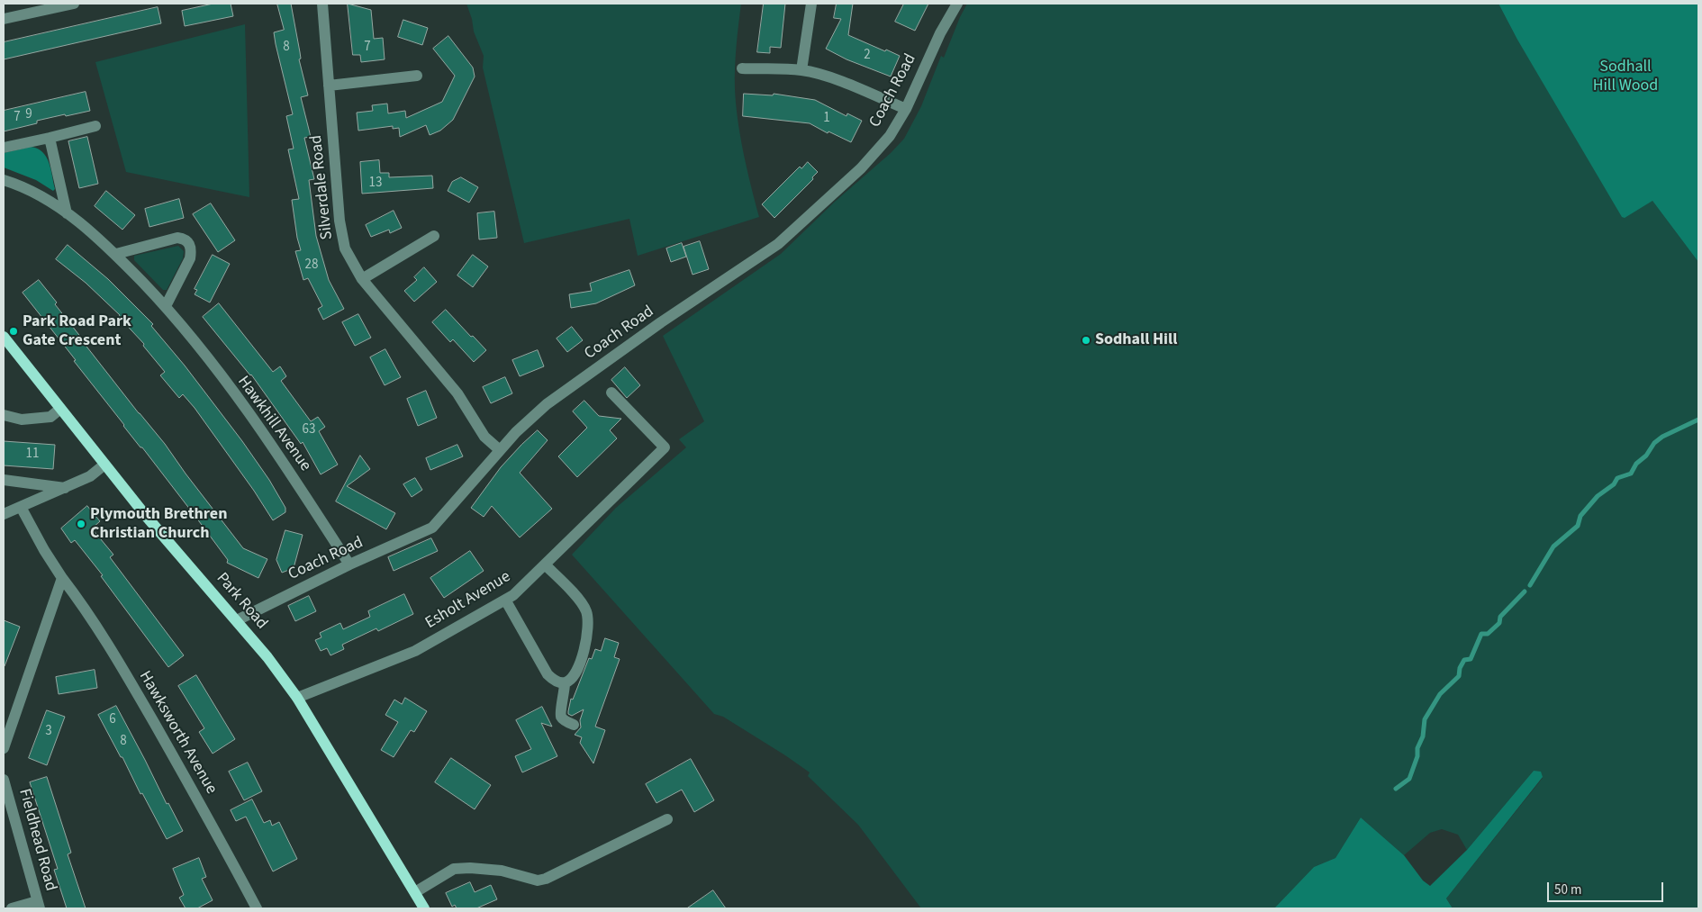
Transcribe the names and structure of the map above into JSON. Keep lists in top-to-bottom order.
{
  "streets": {
    "main road": ["Park Road"],
    "street": [
      "Coach Road",
      "Silverdale Road",
      "Hawkhill Avenue",
      "Esholt Avenue",
      "Hawksworth Avenue",
      "Fieldhead Road"
    ]
  },
  "crossings": [
    ["Coach Road", "Silverdale Road"],
    ["Coach Road", "Hawkhill Avenue"],
    ["Coach Road", "Park Road"],
    ["Esholt Avenue", "Park Road"]
  ],
  "parks": ["Sodhall Hill Wood"],
  "places": ["Park Road Park Gate Crescent", "Sodhall Hill", "Plymouth Brethren Christian Church"],
  "house_numbers": [
    "8",
    "7",
    "2",
    "9",
    "7",
    "1",
    "13",
    "28",
    "63",
    "11",
    "6",
    "3",
    "8"
  ],
  "scale_bar": "50 m"
}
